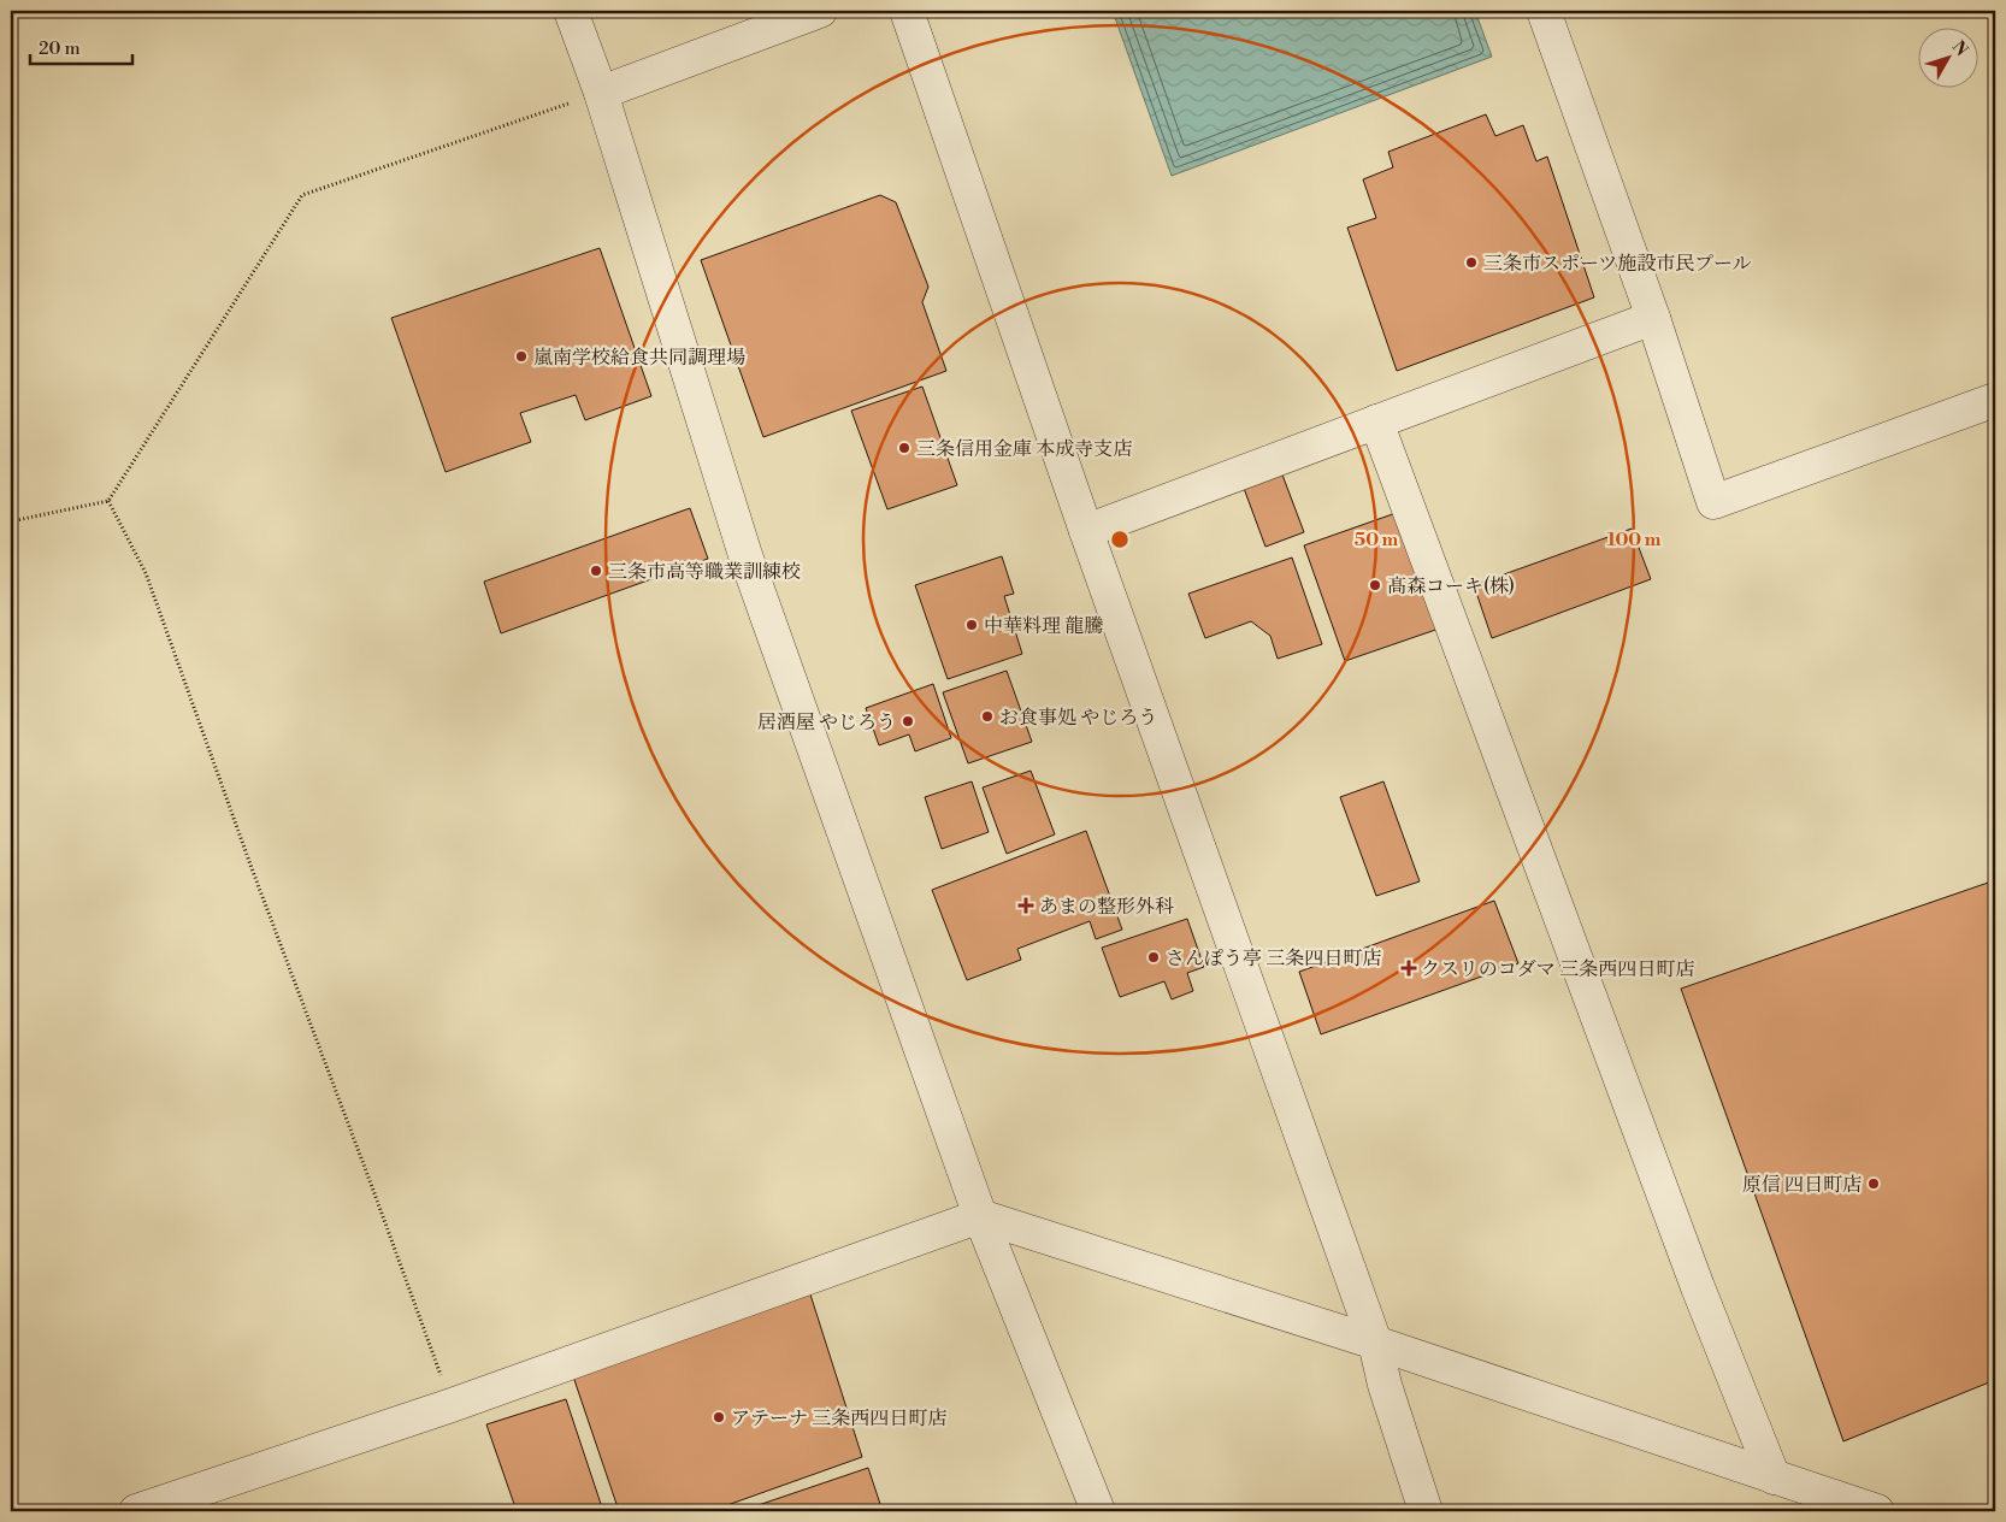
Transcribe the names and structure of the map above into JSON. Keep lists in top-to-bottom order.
{
  "places": {
    "other": [
      "三条市スポーツ施設市民プール",
      "嵐南学校給食共同調理場",
      "三条信用金庫 本成寺支店",
      "三条市高等職業訓練校",
      "髙森コーキ(株)",
      "中華料理 龍騰",
      "お食事処 やじろう",
      "居酒屋 やじろう",
      "さんぽう亭 三条四日町店",
      "原信 四日町店",
      "アテーナ 三条西四日町店"
    ],
    "health": ["あまの整形外科", "クスリのコダマ 三条西四日町店"]
  },
  "scale_bar": "20 m",
  "north": "top right",
  "rings": ["50 m", "100 m"]
}
